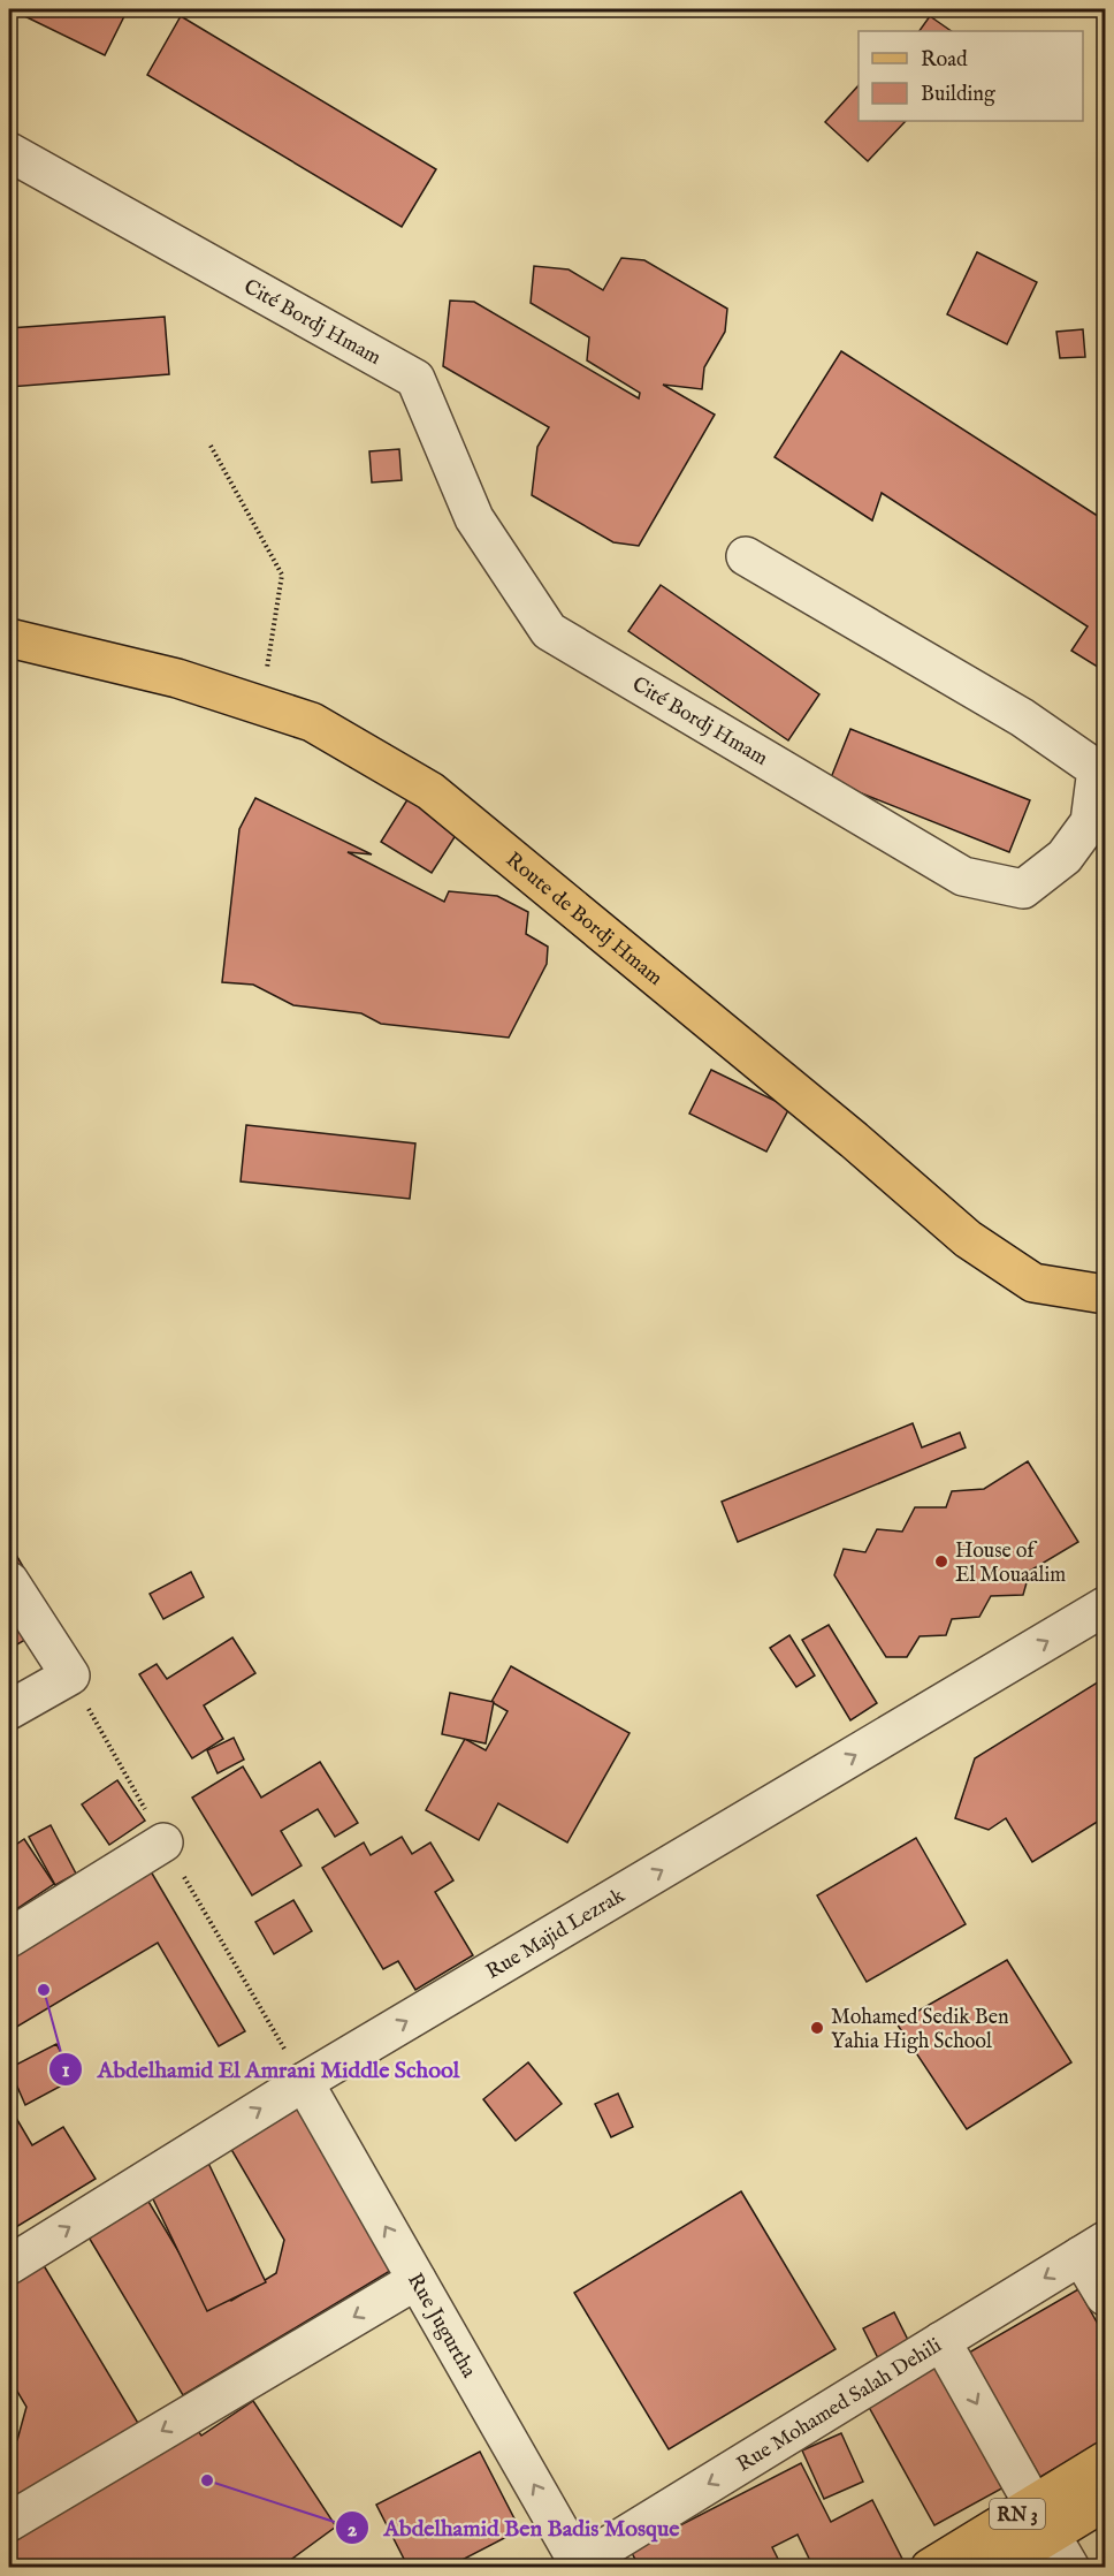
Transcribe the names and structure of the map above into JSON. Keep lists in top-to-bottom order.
{
  "streets": {
    "main road": ["Route de Bordj Hmam", "RN 3"],
    "street": [
      "Cité Bordj Hmam",
      "Rue Majid Lezrak",
      "Rue Jugurtha",
      "Rue Mohamed Salah Dehili"
    ]
  },
  "crossings": [
    ["Rue Majid Lezrak", "Rue Jugurtha"],
    ["Rue Jugurtha", "Rue Mohamed Salah Dehili"]
  ],
  "one_way": ["Rue Jugurtha", "Rue Mohamed Salah Dehili"],
  "places": [
    "House of El Mouaalim",
    "Abdelhamid El Amrani Middle School",
    "Mohamed Sedik Ben Yahia High School",
    "Abdelhamid Ben Badis Mosque"
  ],
  "legend": ["Road", "Building"]
}
